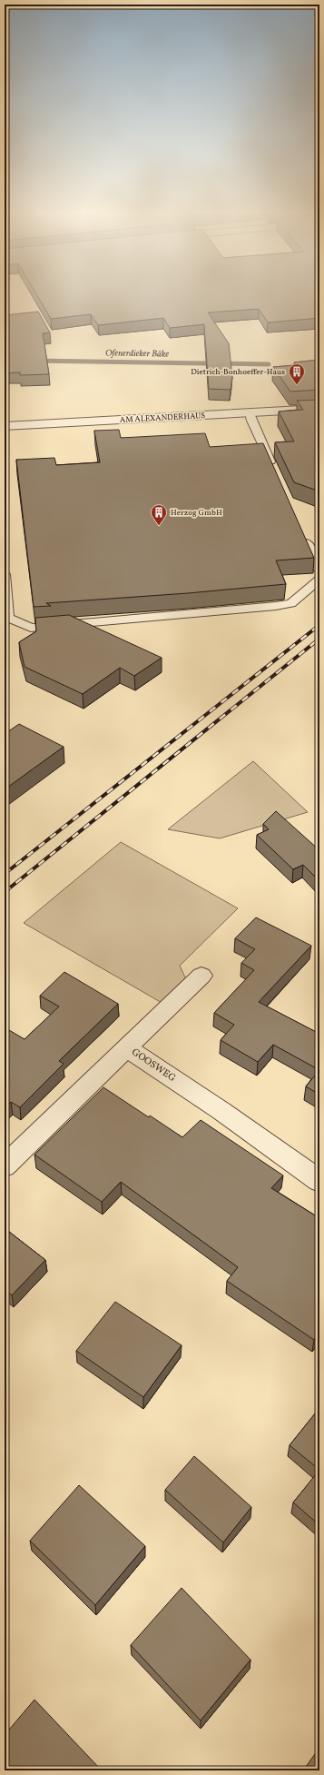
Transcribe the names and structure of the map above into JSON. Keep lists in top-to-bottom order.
{
  "streets": {
    "street": ["AM ALEXANDERHAUS", "GOOSWEG"]
  },
  "water": ["Ofenerdieker Bäke"],
  "places": {
    "building": ["Dietrich-Bonhoeffer-Haus", "Herzog GmbH"]
  }
}
